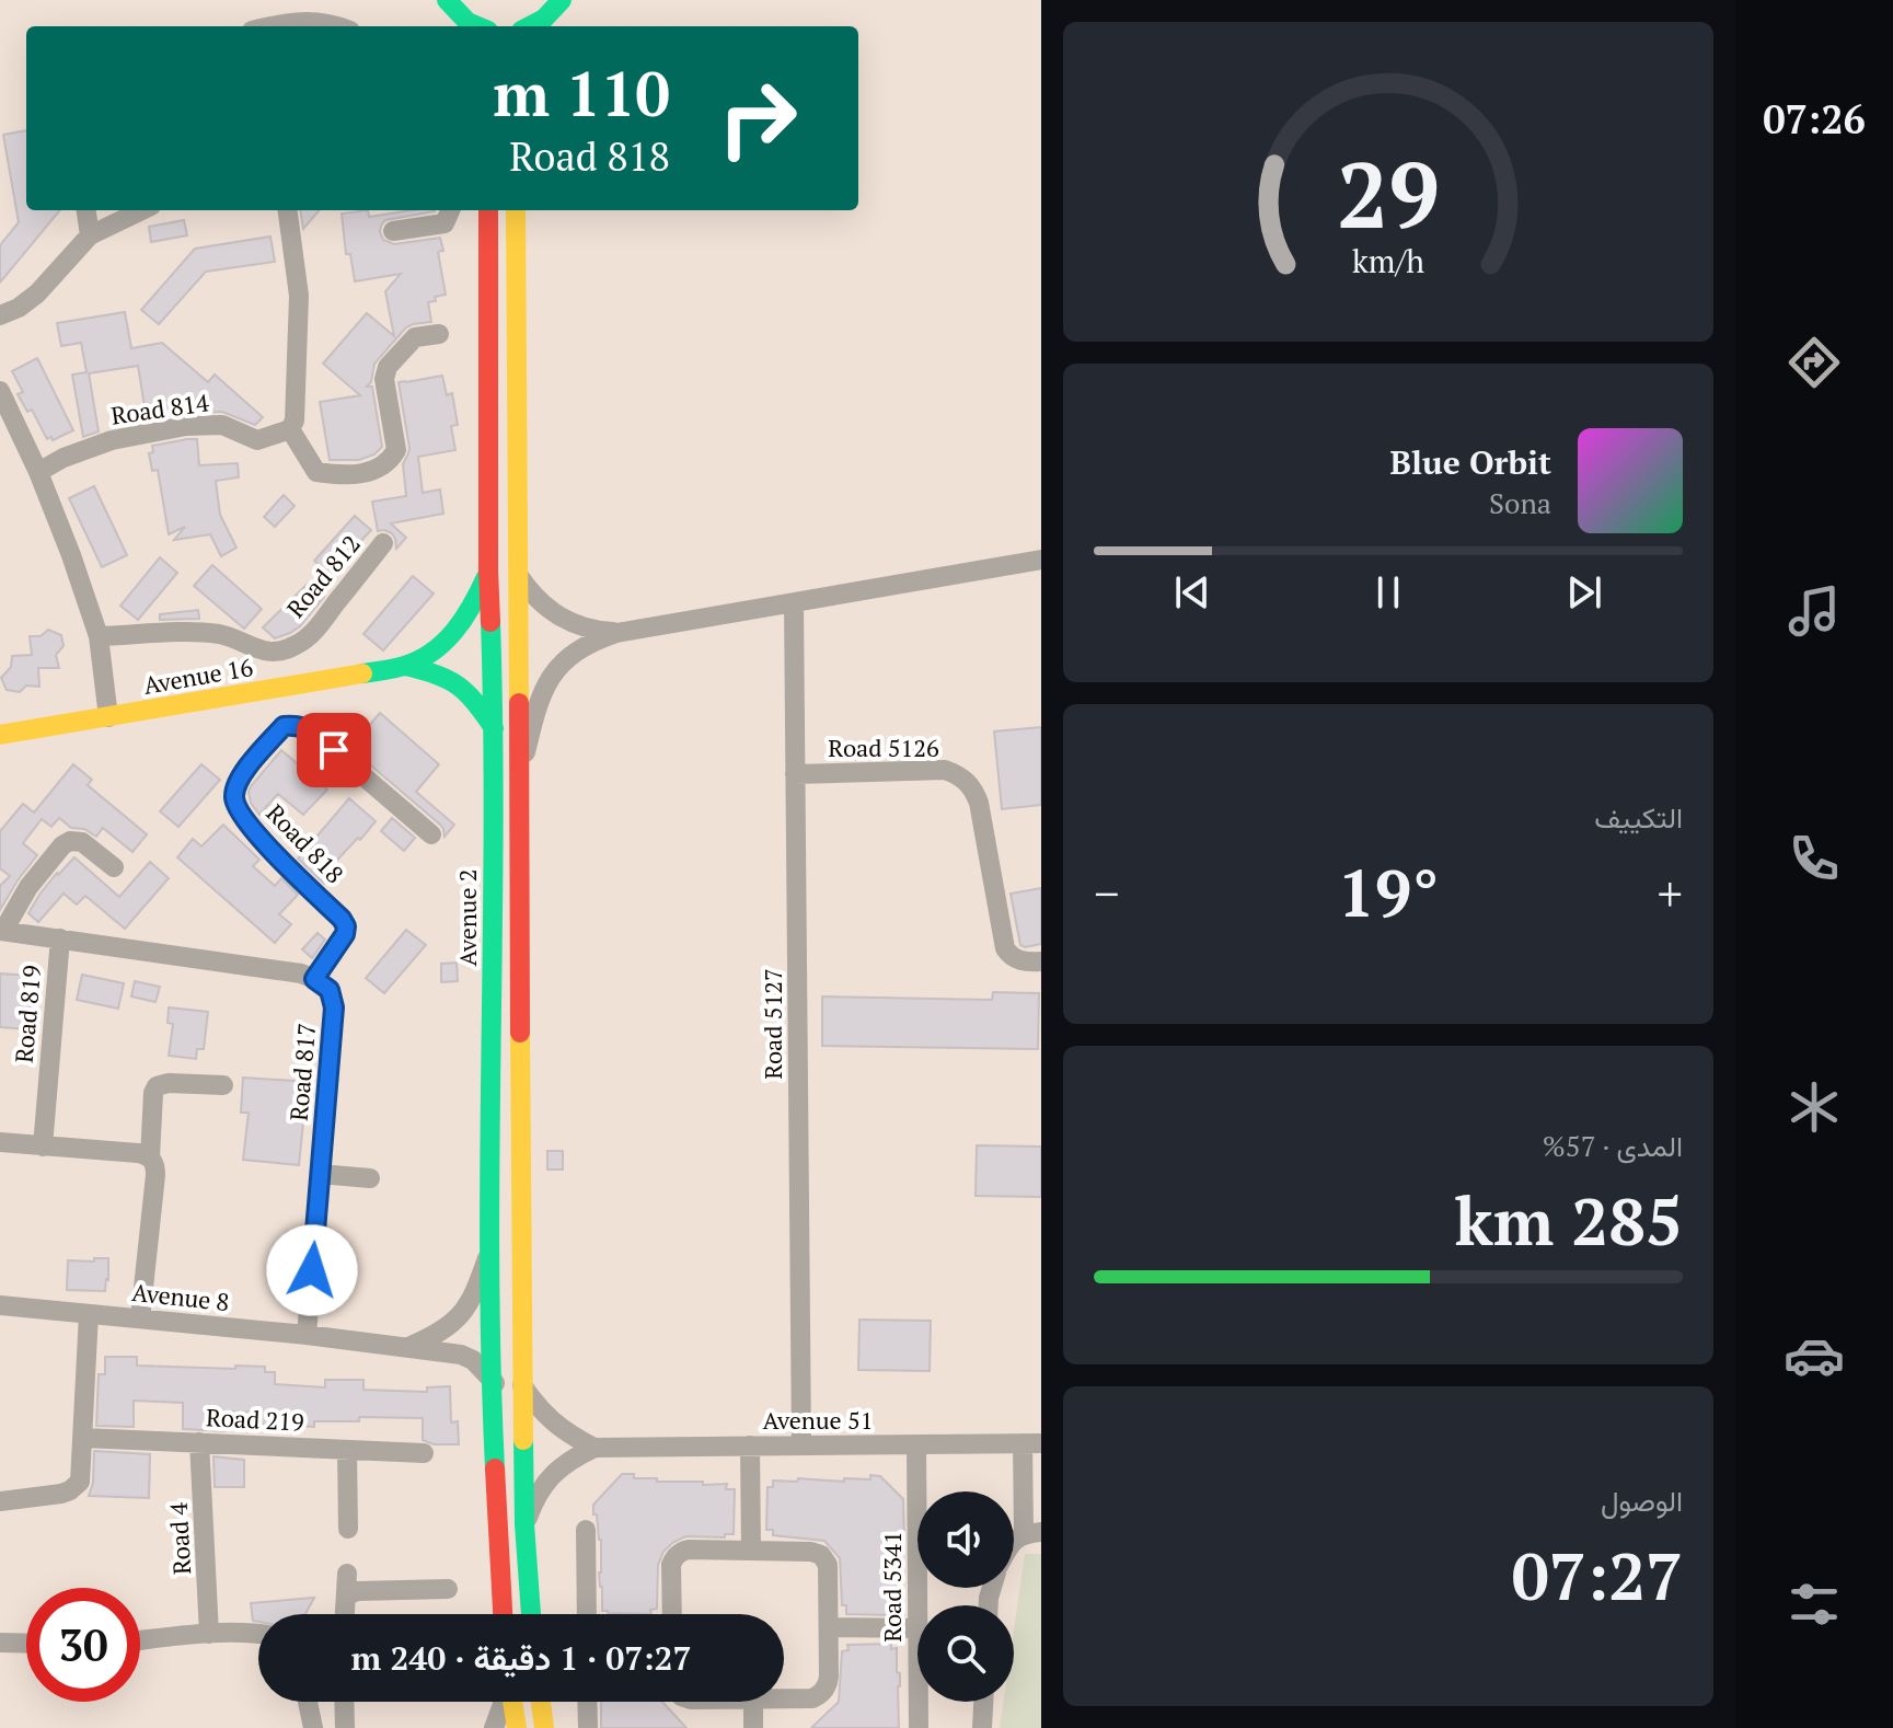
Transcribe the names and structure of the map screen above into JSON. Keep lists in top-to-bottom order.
{
  "streets": {
    "main road": ["Avenue 16", "Avenue 2"],
    "street": [
      "Road 814",
      "Road 812",
      "Road 5126",
      "Road 818",
      "Road 819",
      "Road 5127",
      "Road 817",
      "Avenue 8",
      "Road 219",
      "Avenue 51",
      "Road 4",
      "Road 5341"
    ]
  },
  "crossings": [
    ["Avenue 16", "Avenue 2"],
    ["Road 5126", "Road 5127"],
    ["Road 818", "Road 817"],
    ["Avenue 2", "Avenue 8"],
    ["Road 5127", "Avenue 51"],
    ["Road 817", "Avenue 8"],
    ["Road 219", "Road 4"],
    ["Avenue 51", "Road 5341"]
  ],
  "page": {
    "tabs": "07:26",
    "turn": ["110 m", "Road 818"],
    "song": ["Blue Orbit", "Sona"],
    "tile": [
      "التكييف",
      ["المدى · 57%", "285 km"],
      ["الوصول", "07:27"]
    ],
    "heat": ["−", "19°", "+"],
    "limit": "30",
    "trip": "07:27 · 1 دقيقة · 240 m",
    "gauge": ["29", "km/h"]
  }
}
